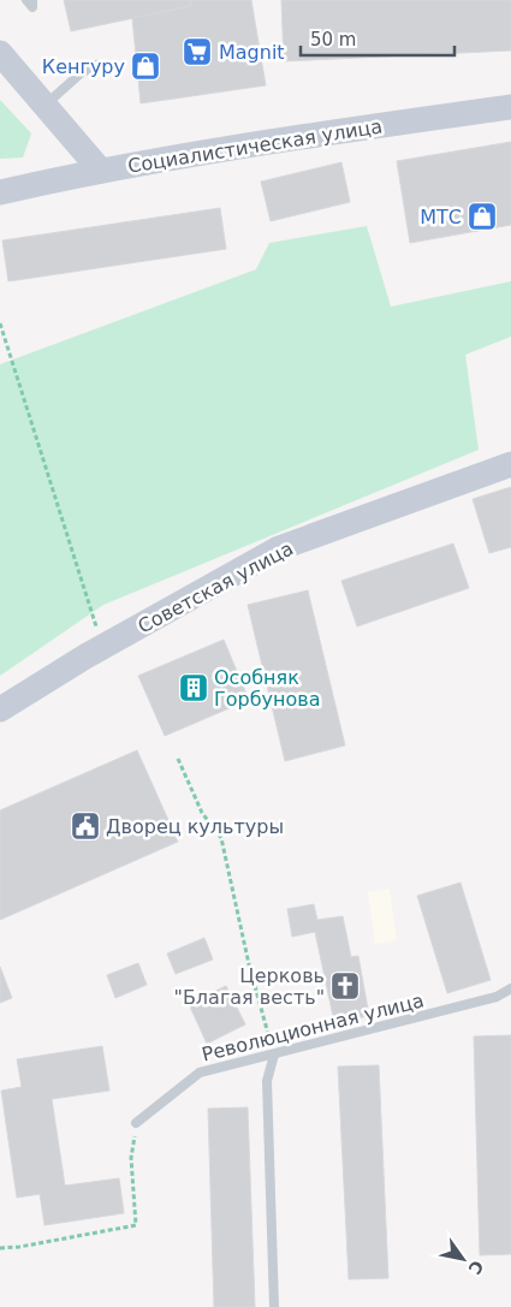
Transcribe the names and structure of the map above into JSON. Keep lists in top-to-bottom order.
{
  "streets": {
    "main road": ["Социалистическая улица", "Советская улица"],
    "lane": ["Революционная улица"]
  },
  "places": {
    "supermarket": ["Magnit"],
    "shop": ["Кенгуру", "МТС"],
    "building": ["Особняк Горбунова"],
    "public building": ["Дворец культуры"],
    "church": ["Церковь \"Благая весть\""]
  },
  "scale_bar": "50 m",
  "north": "bottom right"
}
